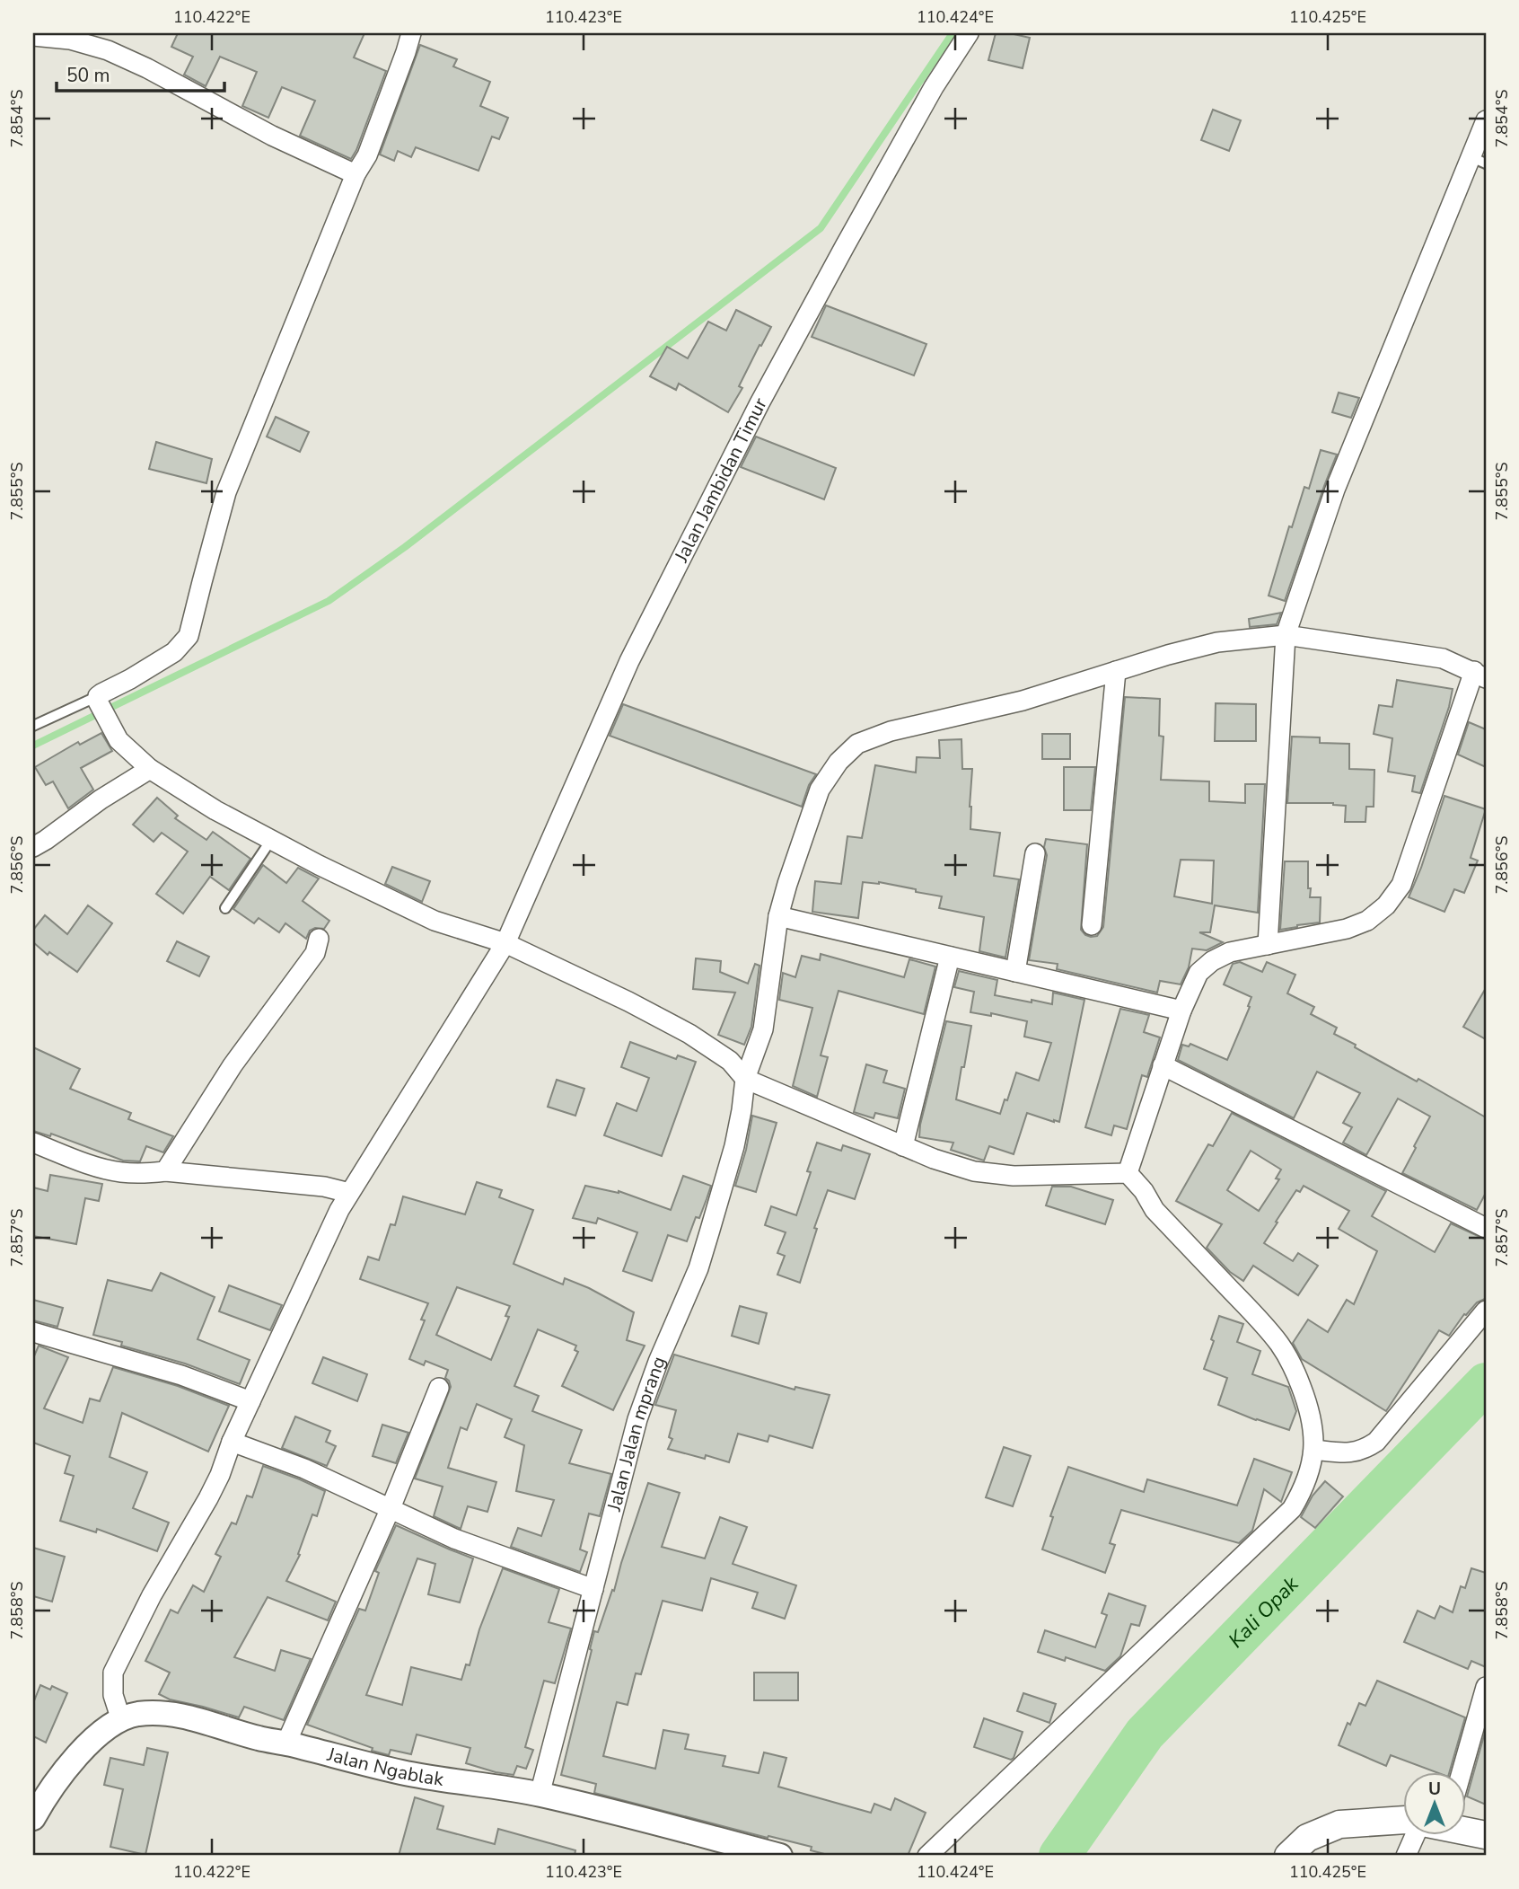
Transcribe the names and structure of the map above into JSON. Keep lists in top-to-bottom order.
{
  "streets": {
    "street": ["Jalan Jambidan Timur", "Jalan Jalan mprang", "Jalan Ngablak"]
  },
  "crossings": [
    ["Jalan Jambidan Timur", "Jalan Ngablak"],
    ["Jalan Jalan mprang", "Jalan Ngablak"]
  ],
  "water": ["Kali Opak"],
  "scale_bar": "50 m",
  "north": "top",
  "coordinates": [
    "110.422°E",
    "110.423°E",
    "110.424°E",
    "110.425°E",
    "7.854°S",
    "7.855°S",
    "7.856°S",
    "7.857°S",
    "7.858°S"
  ]
}
